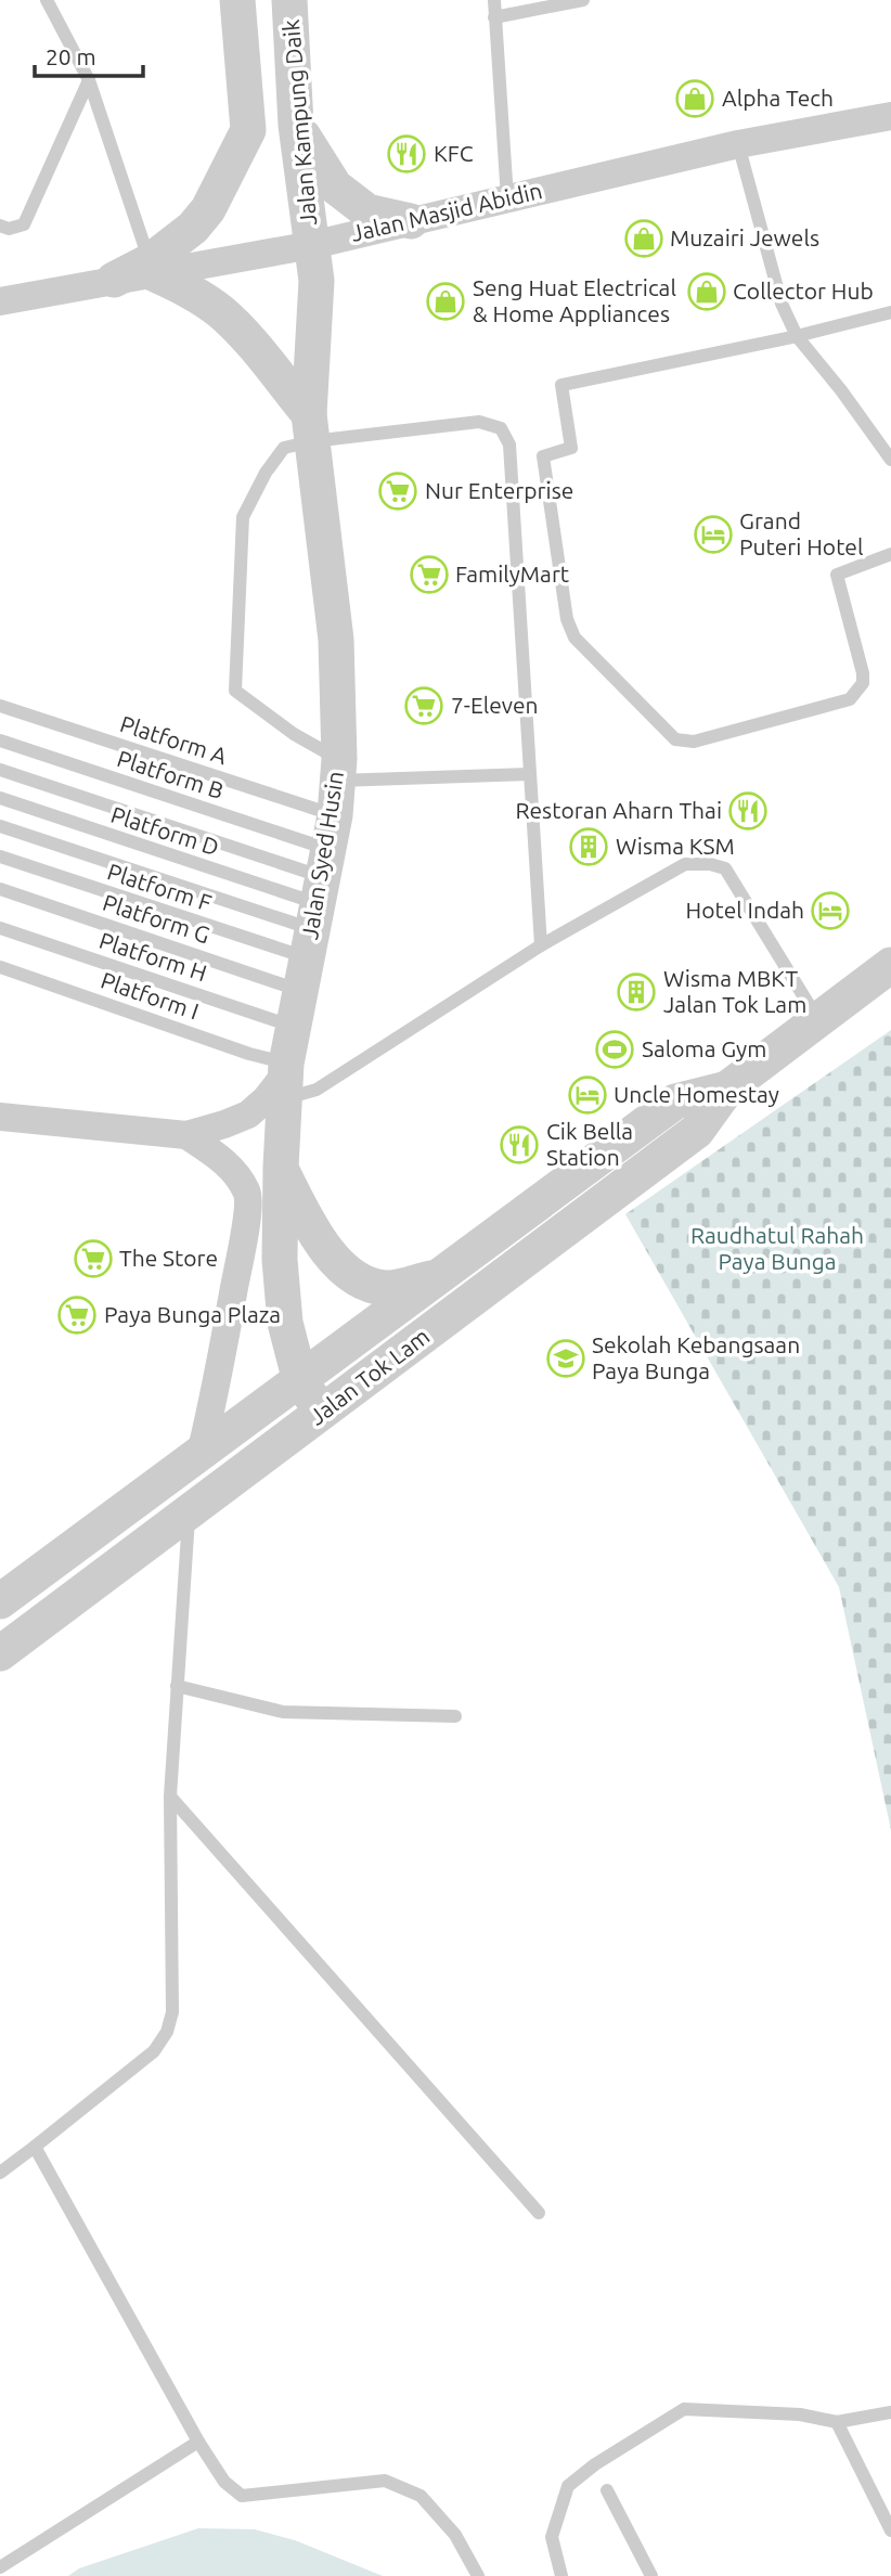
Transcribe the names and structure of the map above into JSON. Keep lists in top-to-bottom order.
{
  "streets": {
    "street": [
      "Jalan Kampung Daik",
      "Jalan Masjid Abidin",
      "Jalan Syed Husin",
      "Jalan Tok Lam"
    ],
    "lane": [
      "Platform A",
      "Platform B",
      "Platform D",
      "Platform F",
      "Platform G",
      "Platform H",
      "Platform I"
    ]
  },
  "crossings": [
    ["Jalan Kampung Daik", "Jalan Masjid Abidin"],
    ["Jalan Kampung Daik", "Jalan Syed Husin"],
    ["Jalan Masjid Abidin", "Jalan Syed Husin"],
    ["Platform A", "Platform B"],
    ["Platform A", "Platform D"],
    ["Platform A", "Jalan Syed Husin"],
    ["Platform A", "Platform F"],
    ["Platform A", "Platform G"],
    ["Platform B", "Platform D"],
    ["Platform B", "Jalan Syed Husin"],
    ["Platform B", "Platform F"],
    ["Platform B", "Platform G"],
    ["Platform D", "Jalan Syed Husin"],
    ["Platform D", "Platform F"],
    ["Platform D", "Platform G"],
    ["Jalan Syed Husin", "Platform F"],
    ["Jalan Syed Husin", "Platform G"],
    ["Jalan Syed Husin", "Platform H"],
    ["Jalan Syed Husin", "Platform I"],
    ["Jalan Syed Husin", "Jalan Tok Lam"],
    ["Platform F", "Platform G"]
  ],
  "parks": ["Raudhatul Rahah Paya Bunga"],
  "places": {
    "shop": [
      "Alpha Tech",
      "Muzairi Jewels",
      "Collector Hub",
      "Seng Huat Electrical & Home Appliances"
    ],
    "restaurant": ["KFC", "Restoran Aharn Thai", "Cik Bella Station"],
    "supermarket": [
      "Nur Enterprise",
      "FamilyMart",
      "7-Eleven",
      "The Store",
      "Paya Bunga Plaza"
    ],
    "hotel": ["Grand Puteri Hotel", "Hotel Indah", "Uncle Homestay"],
    "building": ["Wisma KSM", "Wisma MBKT Jalan Tok Lam"],
    "sports": ["Saloma Gym"],
    "school or university": ["Sekolah Kebangsaan Paya Bunga"]
  },
  "scale_bar": "20 m"
}
